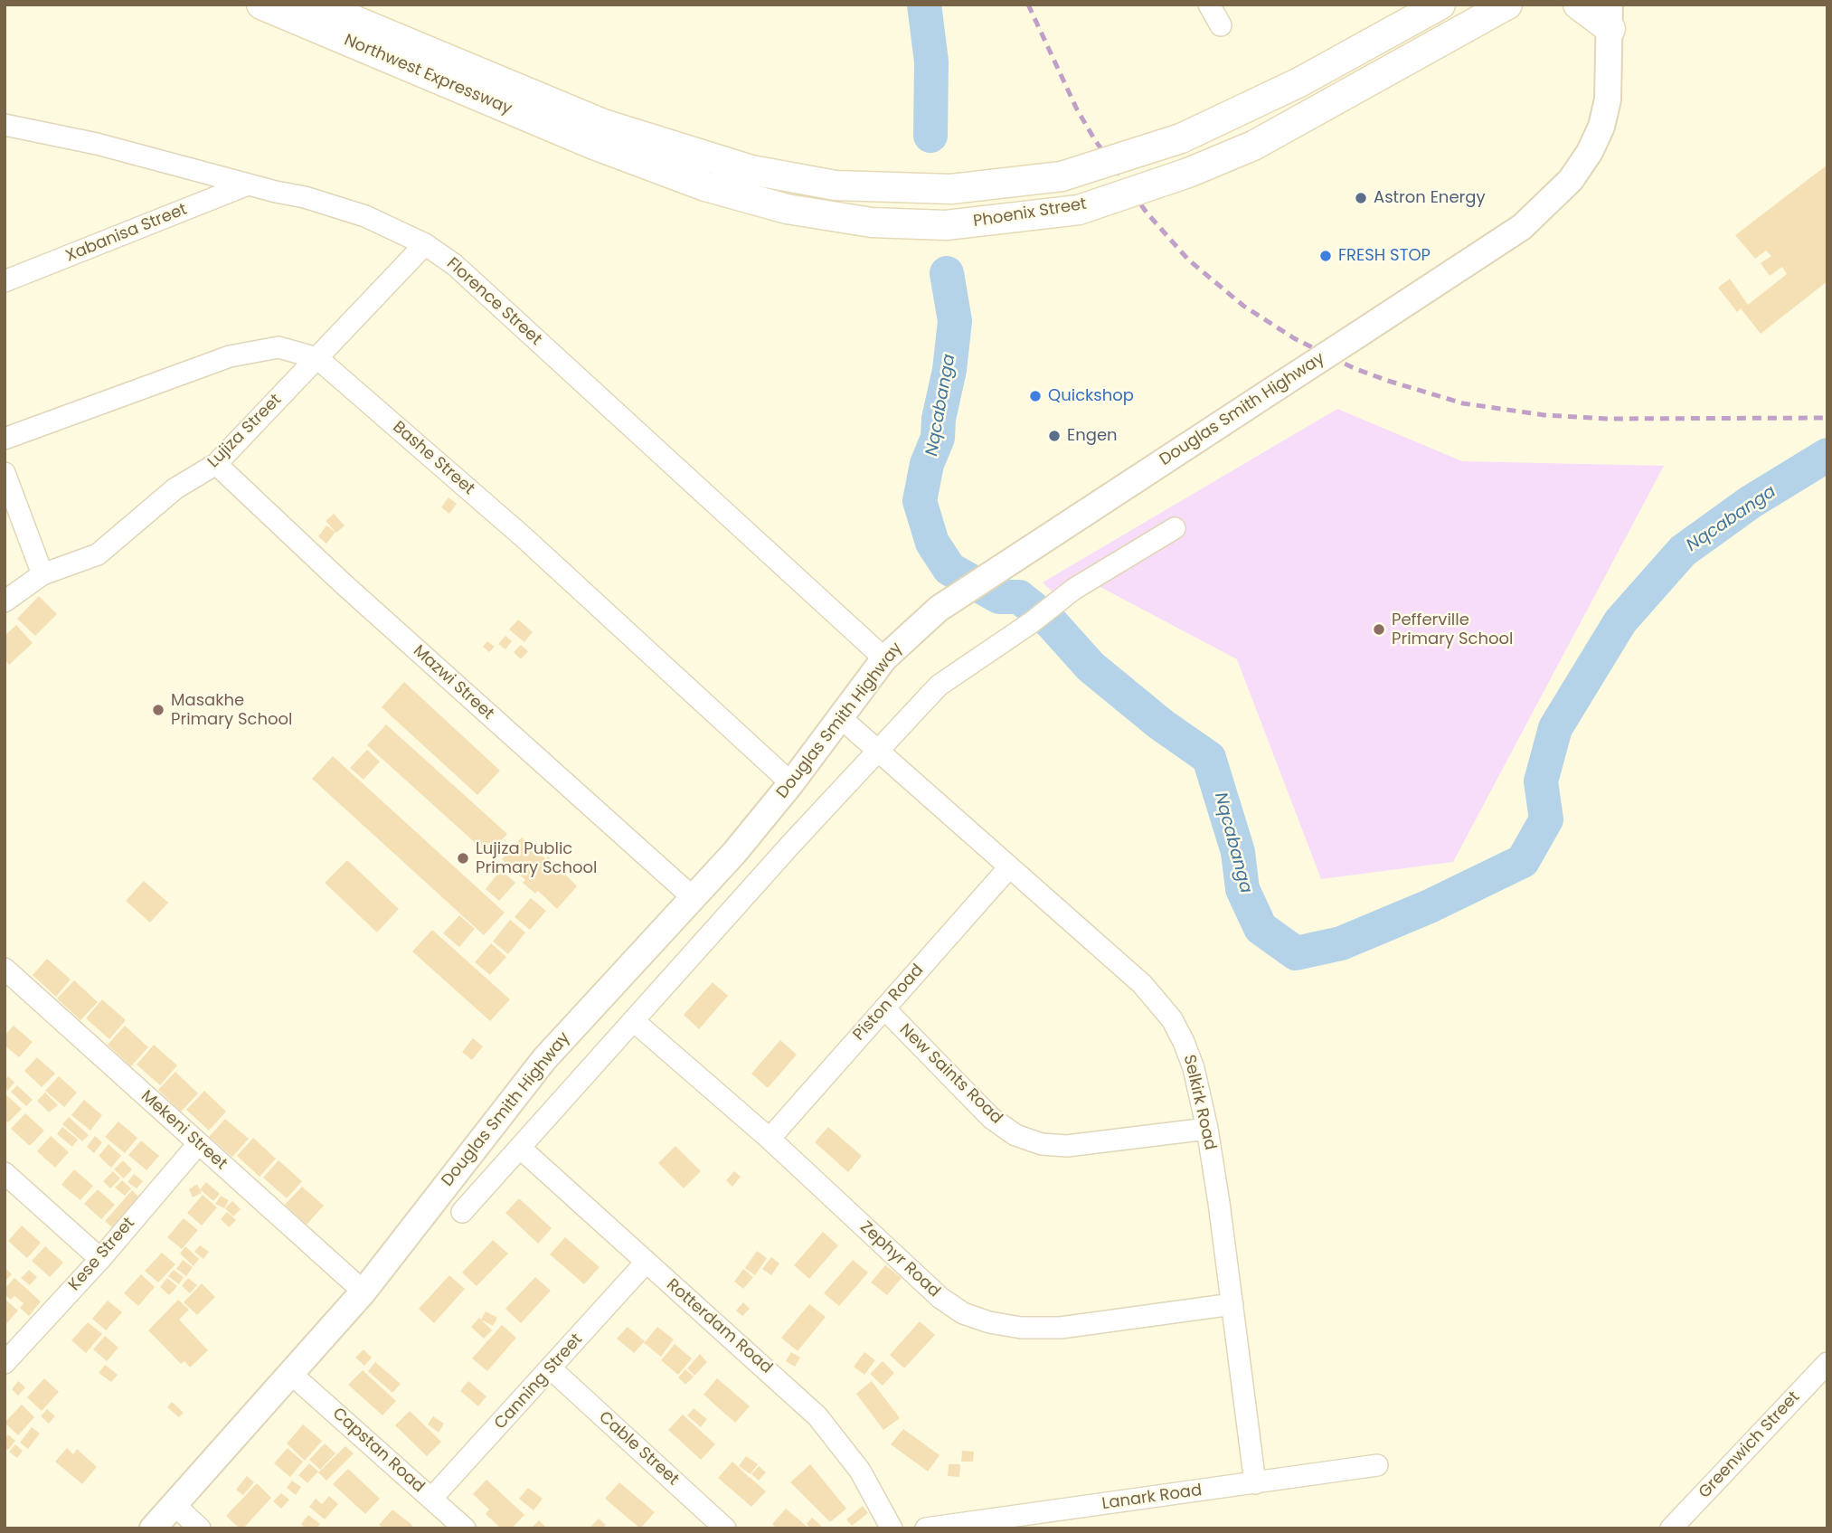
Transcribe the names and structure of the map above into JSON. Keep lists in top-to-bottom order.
{
  "streets": {
    "main road": ["Northwest Expressway", "Phoenix Street"],
    "street": [
      "Xabanisa Street",
      "Florence Street",
      "Douglas Smith Highway",
      "Lujiza Street",
      "Bashe Street",
      "Mazwi Street",
      "Piston Road",
      "New Saints Road",
      "Selkirk Road",
      "Mekeni Street",
      "Kese Street",
      "Zephyr Road",
      "Rotterdam Road",
      "Canning Street",
      "Greenwich Street",
      "Cable Street",
      "Capstan Road",
      "Lanark Road"
    ]
  },
  "crossings": [
    ["Northwest Expressway", "Phoenix Street"],
    ["Xabanisa Street", "Florence Street"],
    ["Florence Street", "Douglas Smith Highway"],
    ["Florence Street", "Lujiza Street"],
    ["Douglas Smith Highway", "Bashe Street"],
    ["Douglas Smith Highway", "Mazwi Street"],
    ["Douglas Smith Highway", "Selkirk Road"],
    ["Douglas Smith Highway", "Mekeni Street"],
    ["Douglas Smith Highway", "Capstan Road"],
    ["Lujiza Street", "Bashe Street"],
    ["Lujiza Street", "Mazwi Street"],
    ["Piston Road", "New Saints Road"],
    ["Piston Road", "Selkirk Road"],
    ["Piston Road", "Zephyr Road"],
    ["New Saints Road", "Selkirk Road"],
    ["Selkirk Road", "Zephyr Road"],
    ["Selkirk Road", "Lanark Road"],
    ["Mekeni Street", "Kese Street"],
    ["Rotterdam Road", "Canning Street"],
    ["Canning Street", "Cable Street"],
    ["Canning Street", "Capstan Road"]
  ],
  "water": ["Nqcabanga"],
  "places": [
    "Astron Energy",
    "FRESH STOP",
    "Quickshop",
    "Engen",
    "Pefferville Primary School",
    "Masakhe Primary School",
    "Lujiza Public Primary School"
  ]
}
